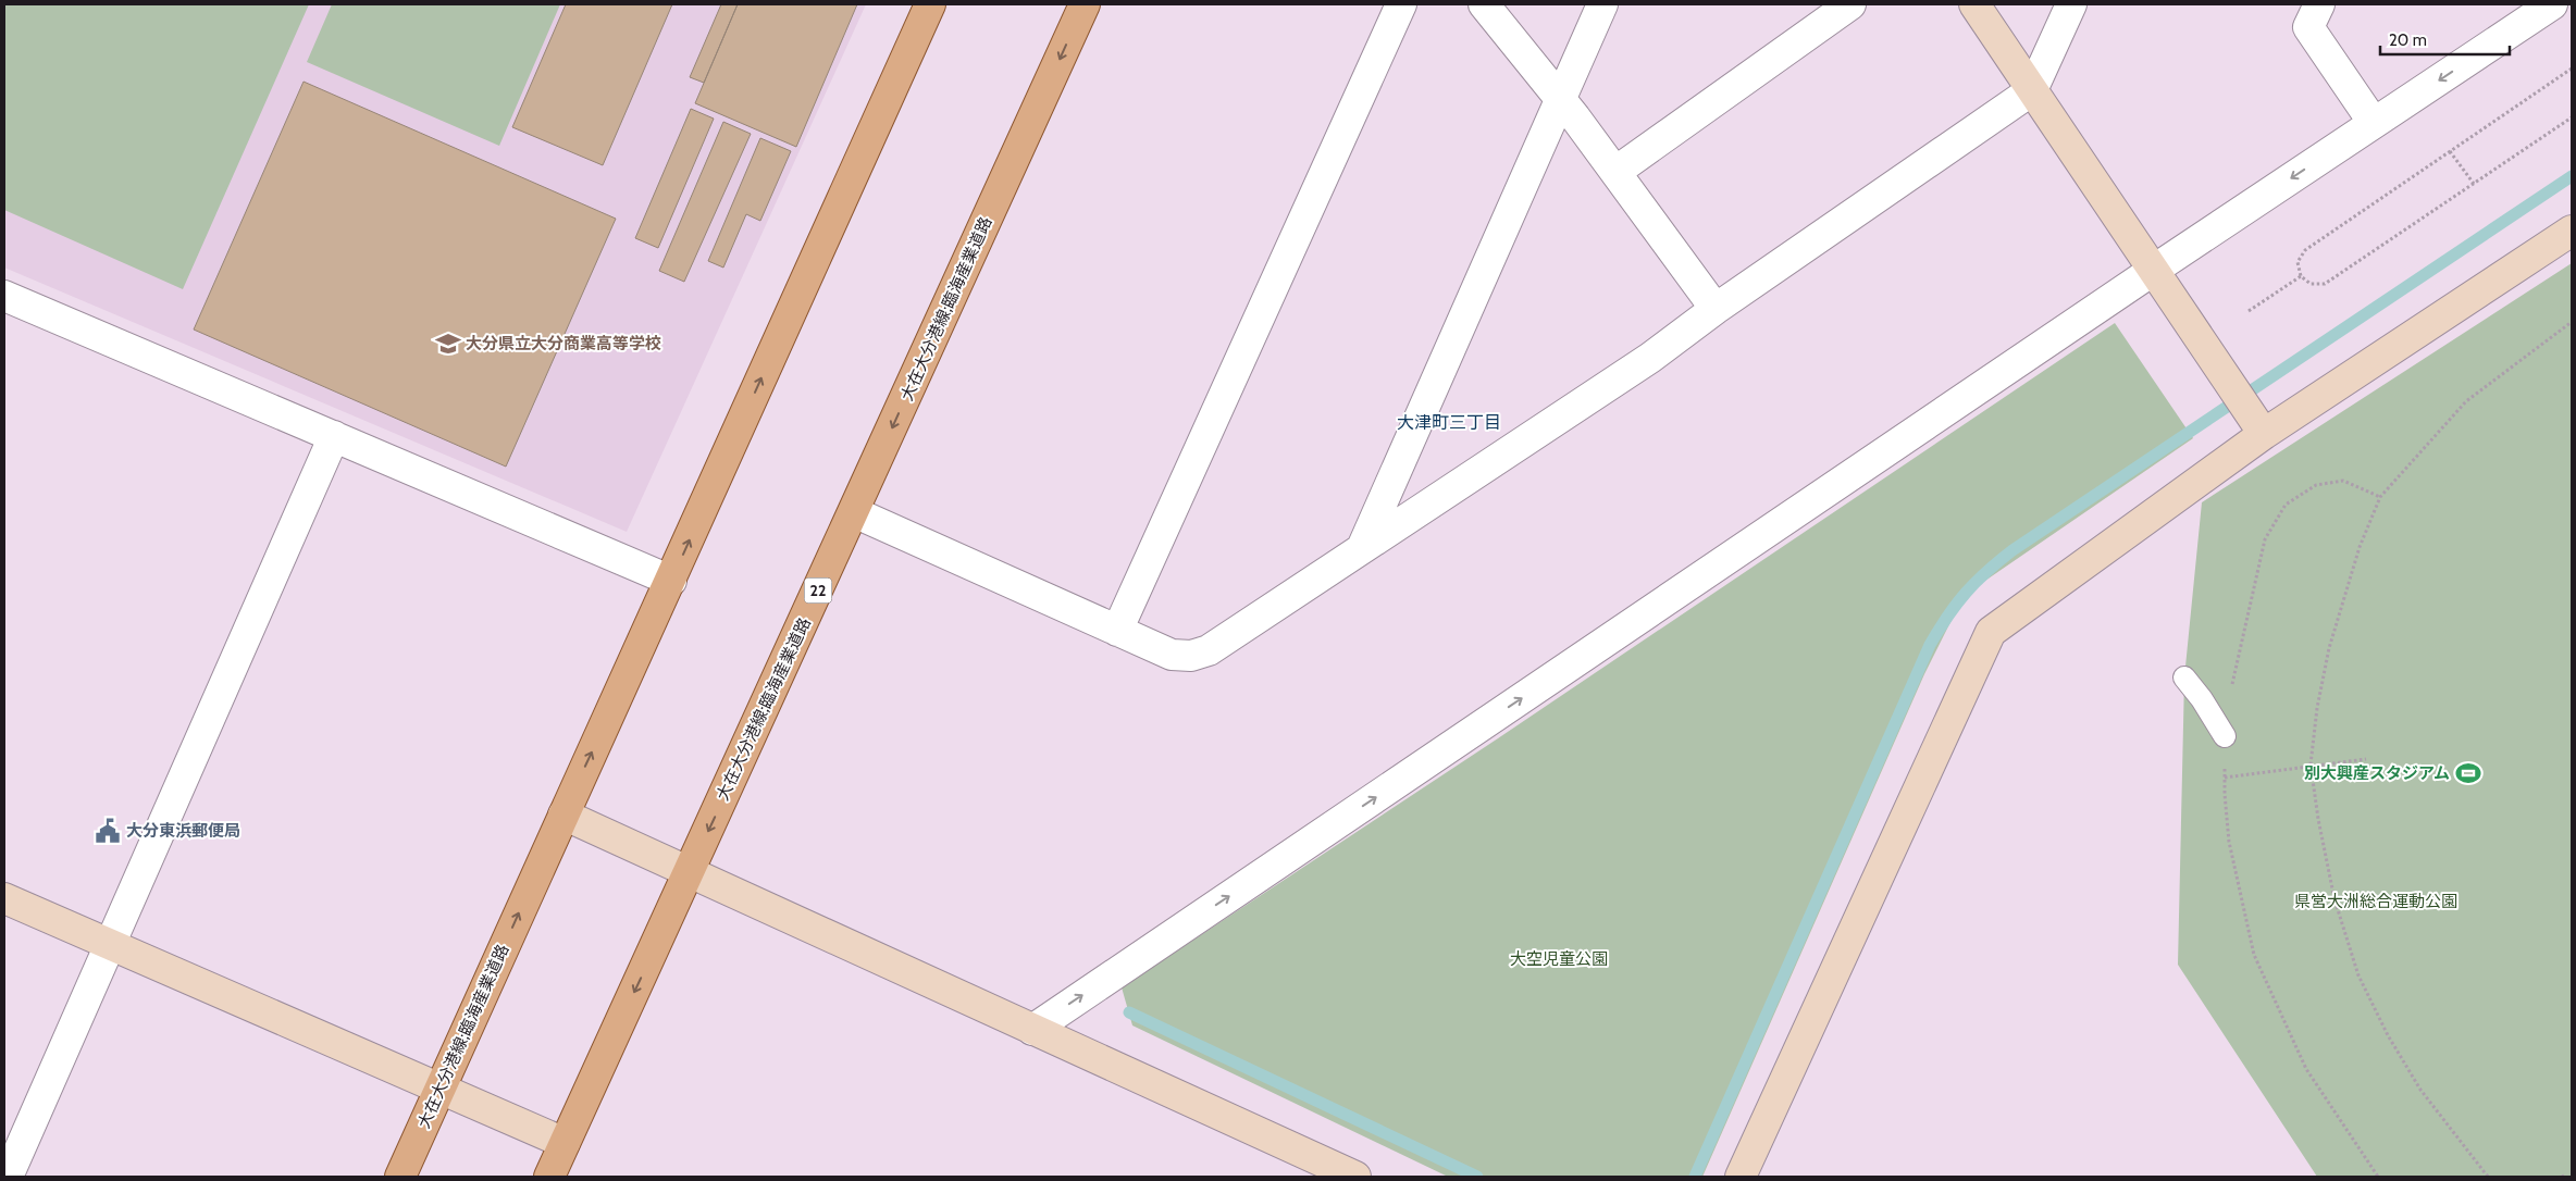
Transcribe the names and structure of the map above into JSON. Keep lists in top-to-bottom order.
{
  "streets": {
    "main road": ["大在大分港線;臨海産業道路", "22"]
  },
  "districts": ["大津町三丁目"],
  "parks": ["県営大洲総合運動公園", "大空児童公園"],
  "places": {
    "school or university": ["大分県立大分商業高等学校"],
    "sports": ["別大興産スタジアム"],
    "public building": ["大分東浜郵便局"]
  },
  "scale_bar": "20 m"
}
